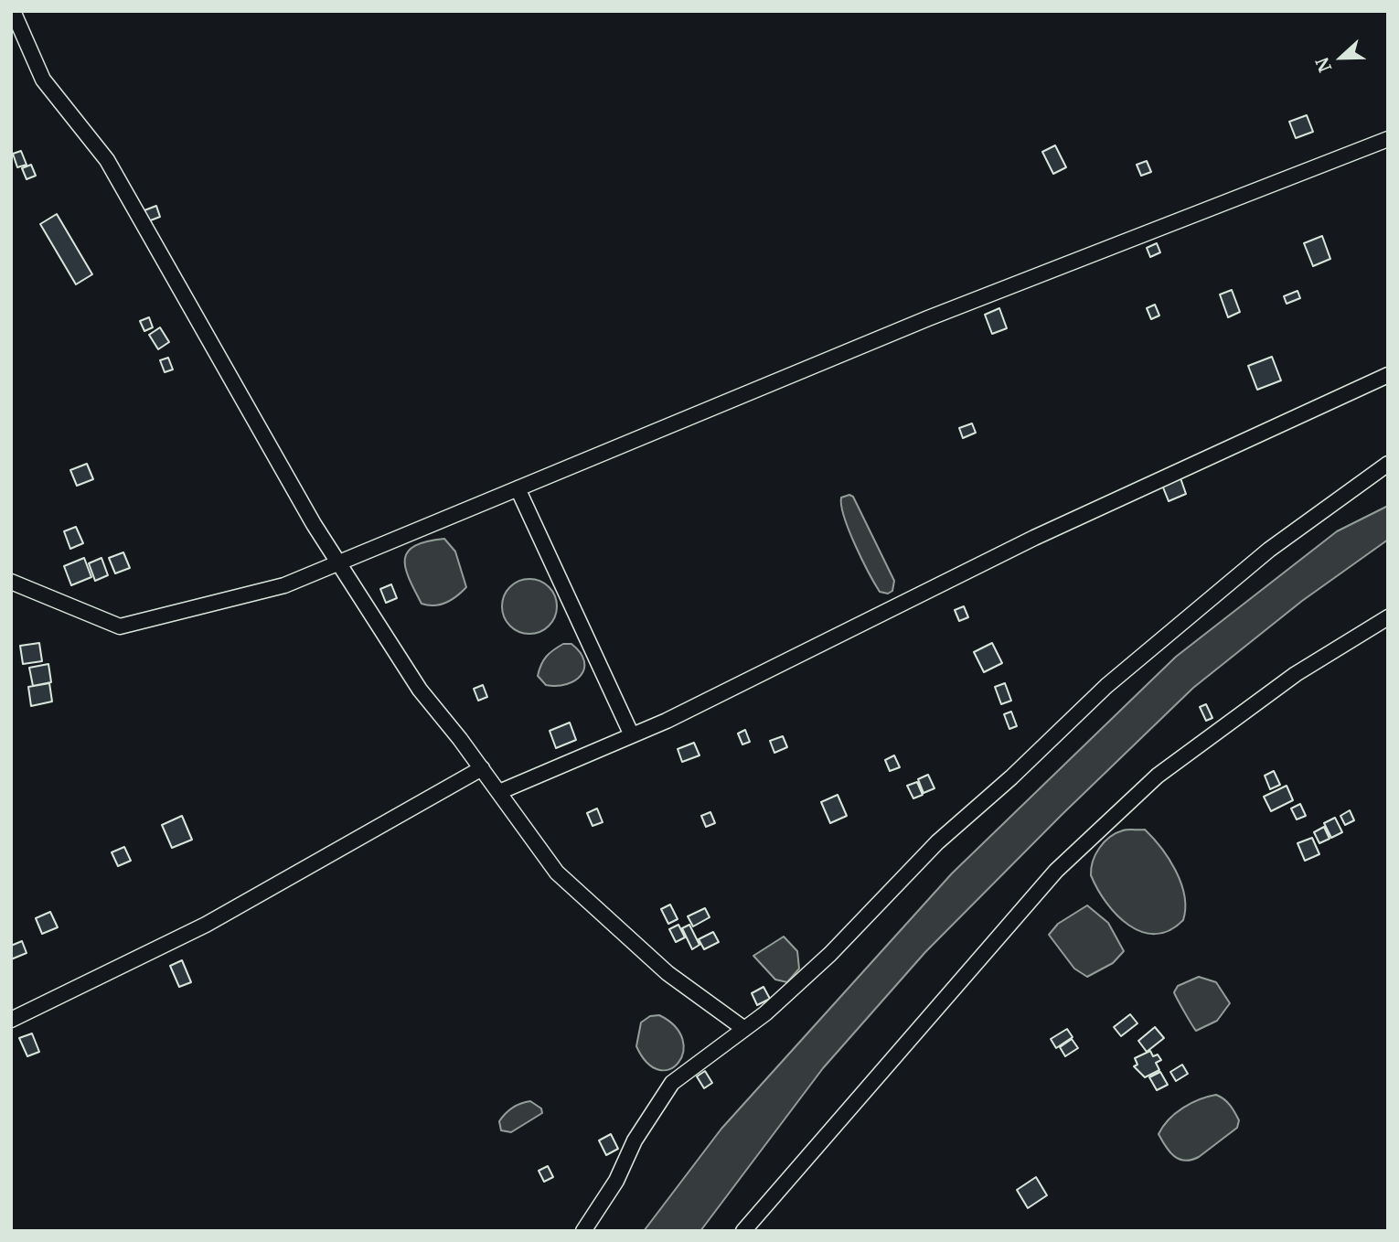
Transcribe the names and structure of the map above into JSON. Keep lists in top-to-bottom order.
{
  "north": "left"
}
